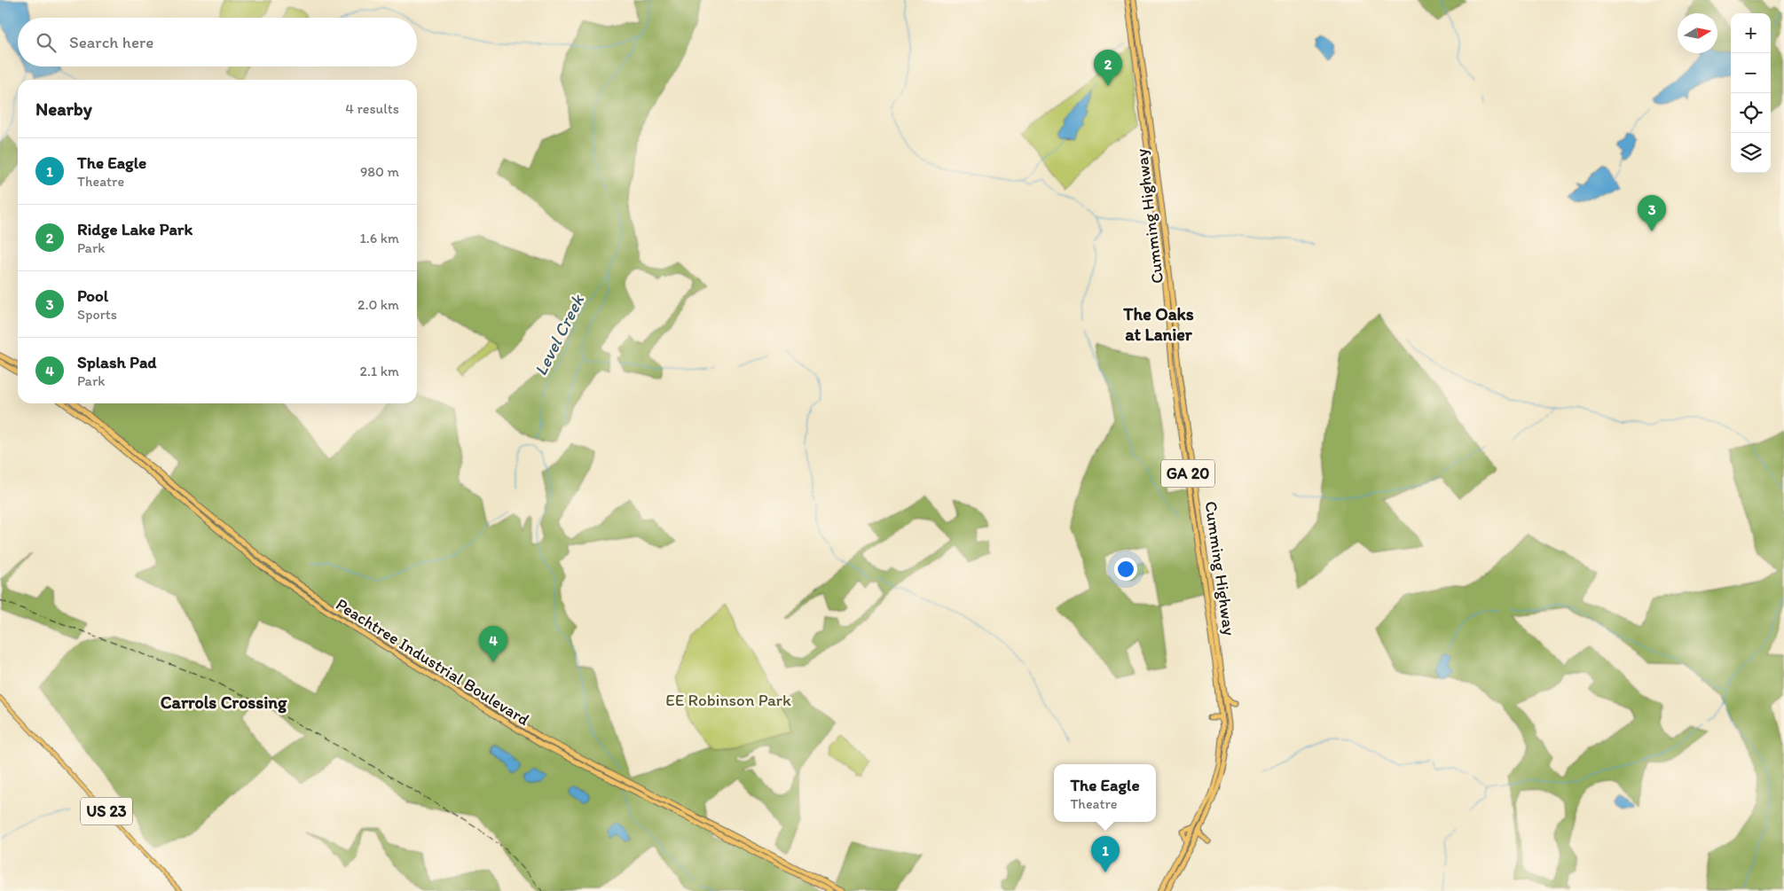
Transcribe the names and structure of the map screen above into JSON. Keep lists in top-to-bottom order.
{
  "streets": {
    "highway": ["Cumming Highway", "GA 20", "Peachtree Industrial Boulevard"],
    "main road": ["US 23"]
  },
  "districts": ["The Oaks at Lanier", "Carrols Crossing"],
  "water": ["Level Creek"],
  "parks": ["EE Robinson Park"],
  "north": "right",
  "page": {
    "map_buttons": ["+", "−"],
    "search": "Search here",
    "pins": [
      "2",
      "3",
      "4",
      "1"
    ],
    "heading": ["Nearby", "4 results"],
    "list": [
      {
        "mark": "1",
        "name": "The Eagle",
        "note": "Theatre",
        "value": "980 m"
      },
      {
        "mark": "2",
        "name": "Ridge Lake Park",
        "note": "Park",
        "value": "1.6 km"
      },
      {
        "mark": "3",
        "name": "Pool",
        "note": "Sports",
        "value": "2.0 km"
      },
      {
        "mark": "4",
        "name": "Splash Pad",
        "note": "Park",
        "value": "2.1 km"
      }
    ],
    "popup": ["The Eagle", "Theatre"]
  }
}
